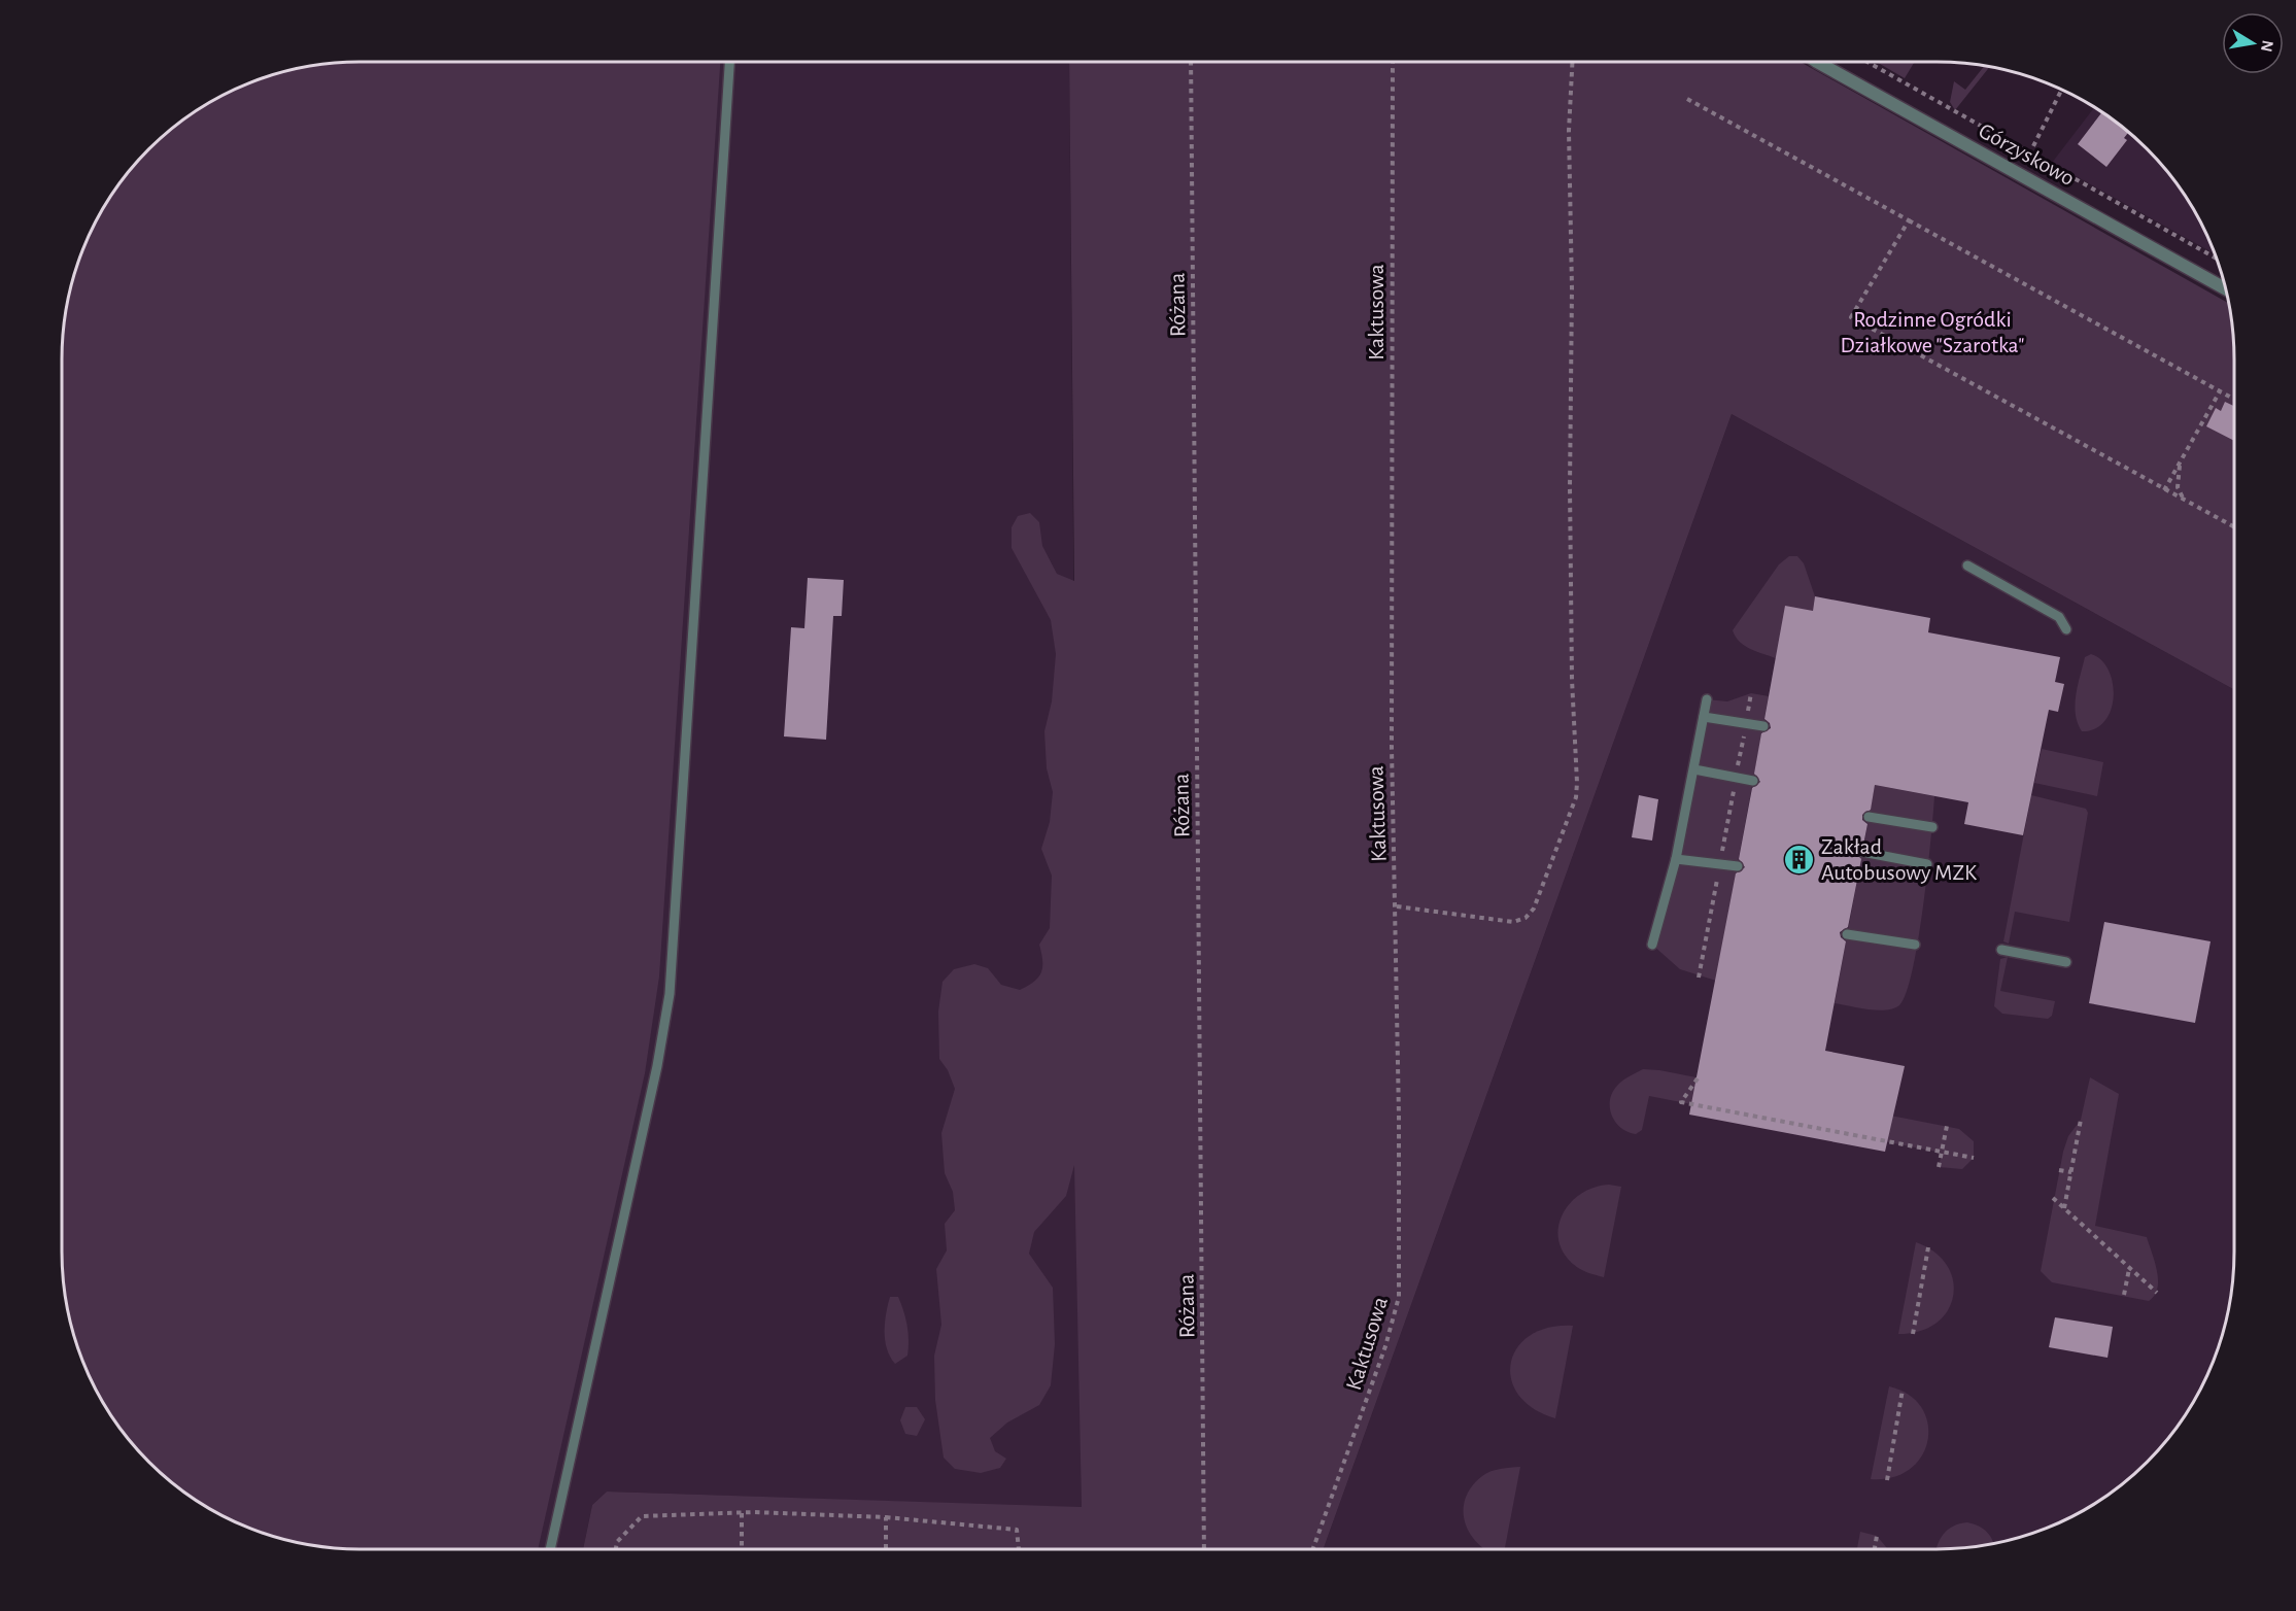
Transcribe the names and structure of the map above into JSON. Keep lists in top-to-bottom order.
{
  "streets": {
    "street": ["Górzyskowo"],
    "path": ["Różana", "Kaktusowa"]
  },
  "parks": ["Rodzinne Ogródki Działkowe \"Szarotka\""],
  "places": {
    "building": ["Zakład Autobusowy MZK"]
  },
  "north": "right"
}
